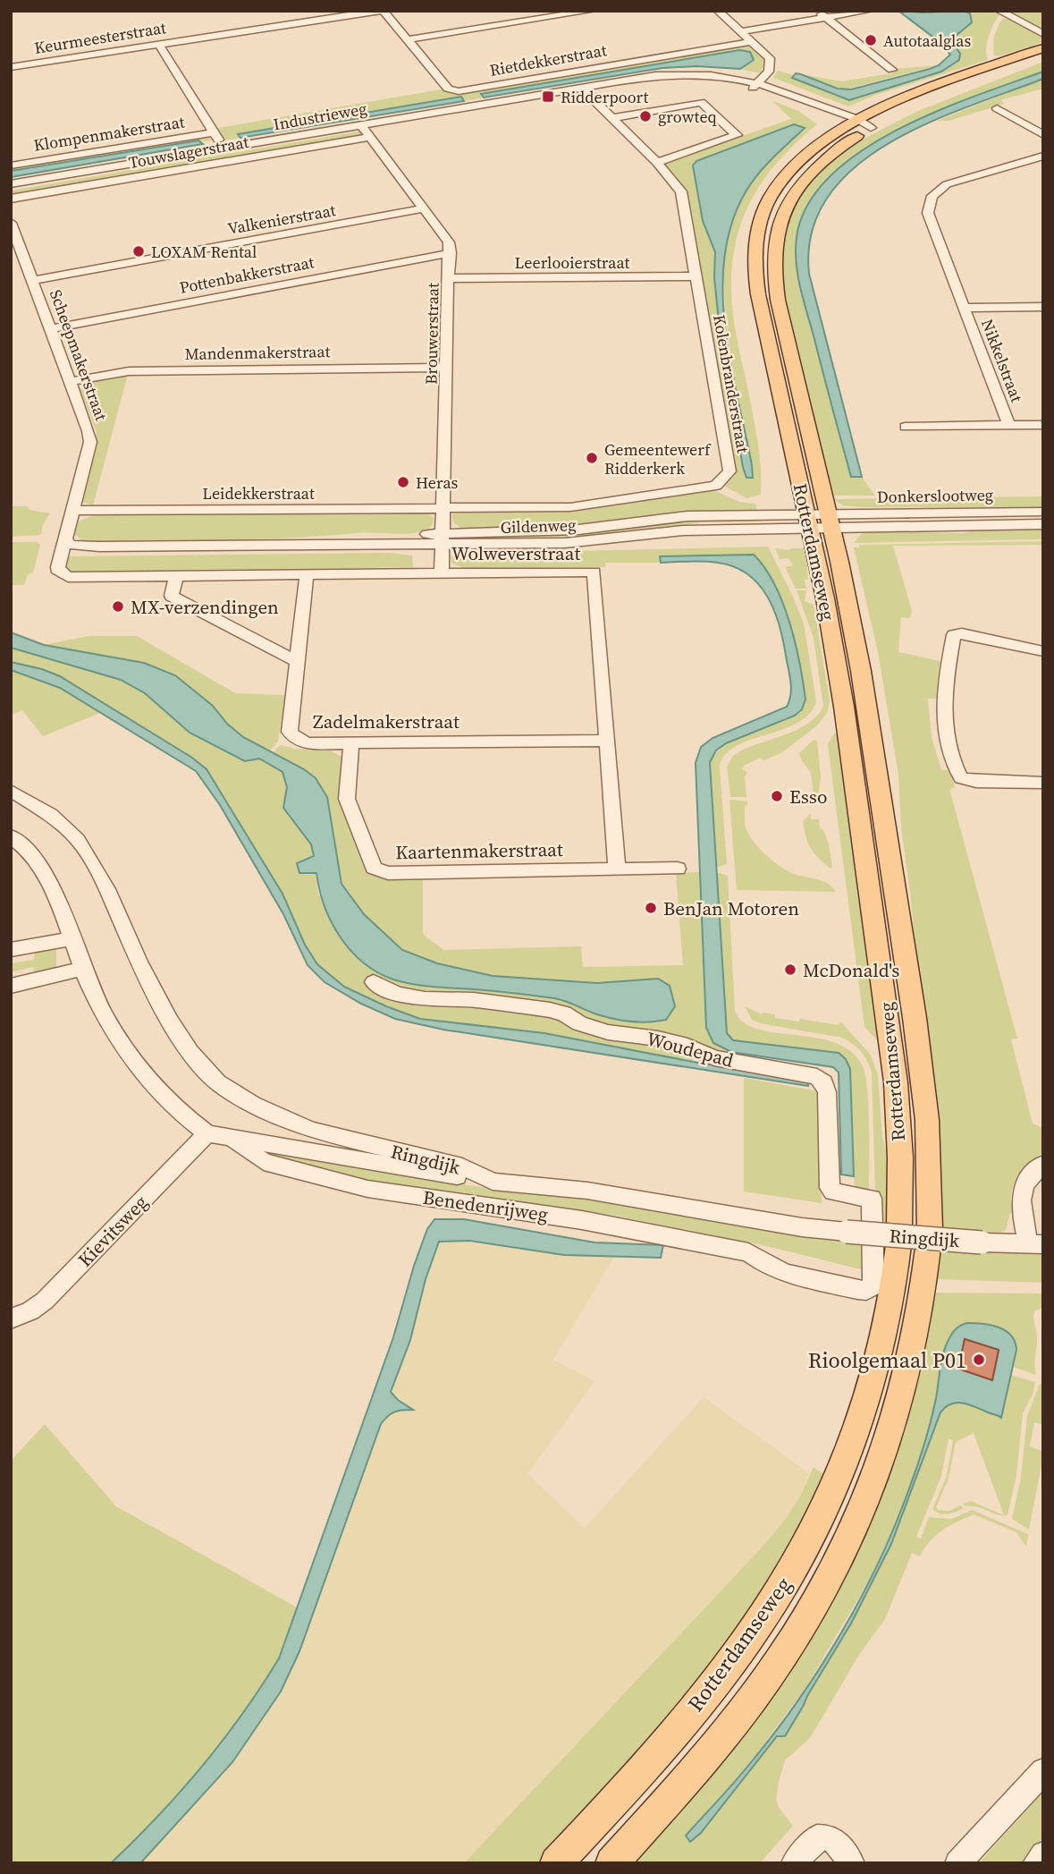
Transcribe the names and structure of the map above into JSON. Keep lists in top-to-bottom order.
{
  "streets": {
    "main road": ["Rotterdamseweg"],
    "street": [
      "Keurmeesterstraat",
      "Rietdekkerstraat",
      "Industrieweg",
      "Klompenmakerstraat",
      "Touwslagerstraat",
      "Valkenierstraat",
      "Leerlooierstraat",
      "Pottenbakkerstraat",
      "Brouwerstraat",
      "Mandenmakerstraat",
      "Scheepmakerstraat",
      "Nikkelstraat",
      "Kolenbranderstraat",
      "Leidekkerstraat",
      "Donkerslootweg",
      "Gildenweg",
      "Wolweverstraat",
      "Zadelmakerstraat",
      "Kaartenmakerstraat",
      "Woudepad",
      "Ringdijk",
      "Benedenrijweg",
      "Kievitsweg"
    ]
  },
  "crossings": [
    ["Keurmeesterstraat", "Rietdekkerstraat"],
    ["Industrieweg", "Brouwerstraat"],
    ["Industrieweg", "Kolenbranderstraat"],
    ["Industrieweg", "Rotterdamseweg"],
    ["Touwslagerstraat", "Brouwerstraat"],
    ["Valkenierstraat", "Brouwerstraat"],
    ["Valkenierstraat", "Scheepmakerstraat"],
    ["Leerlooierstraat", "Brouwerstraat"],
    ["Leerlooierstraat", "Kolenbranderstraat"],
    ["Pottenbakkerstraat", "Brouwerstraat"],
    ["Pottenbakkerstraat", "Scheepmakerstraat"],
    ["Brouwerstraat", "Mandenmakerstraat"],
    ["Brouwerstraat", "Kolenbranderstraat"],
    ["Brouwerstraat", "Leidekkerstraat"],
    ["Brouwerstraat", "Gildenweg"],
    ["Brouwerstraat", "Wolweverstraat"],
    ["Mandenmakerstraat", "Scheepmakerstraat"],
    ["Scheepmakerstraat", "Leidekkerstraat"],
    ["Scheepmakerstraat", "Gildenweg"],
    ["Scheepmakerstraat", "Wolweverstraat"],
    ["Kolenbranderstraat", "Leidekkerstraat"],
    ["Donkerslootweg", "Gildenweg"],
    ["Donkerslootweg", "Rotterdamseweg"],
    ["Gildenweg", "Rotterdamseweg"],
    ["Gildenweg", "Wolweverstraat"],
    ["Wolweverstraat", "Zadelmakerstraat"],
    ["Wolweverstraat", "Kaartenmakerstraat"],
    ["Zadelmakerstraat", "Kaartenmakerstraat"],
    ["Woudepad", "Benedenrijweg"],
    ["Ringdijk", "Benedenrijweg"],
    ["Benedenrijweg", "Kievitsweg"]
  ],
  "places": {
    "other": [
      "Autotaalglas",
      "growteq",
      "LOXAM Rental",
      "Gemeentewerf Ridderkerk",
      "Heras",
      "MX-verzendingen",
      "Esso",
      "BenJan Motoren",
      "McDonald's",
      "Rioolgemaal P01"
    ],
    "transit": ["Ridderpoort"]
  }
}
